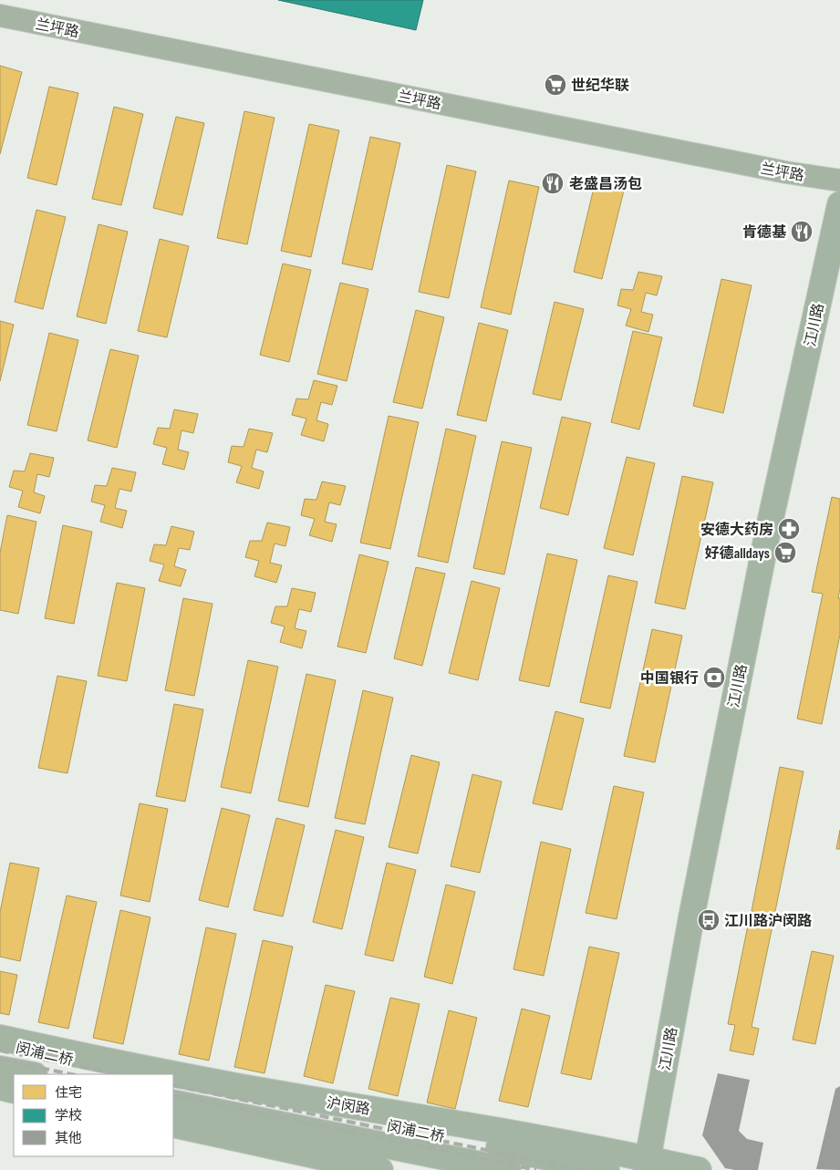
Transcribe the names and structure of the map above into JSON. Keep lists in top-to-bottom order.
{
  "streets": {
    "main road": ["江川路", "闵浦二桥", "沪闵路"],
    "street": ["兰坪路"]
  },
  "crossings": [
    ["江川路", "沪闵路"]
  ],
  "places": {
    "supermarket": ["世纪华联", "好德alldays"],
    "restaurant": ["老盛昌汤包", "肯德基"],
    "pharmacy": ["安德大药房"],
    "bank": ["中国银行"],
    "bus stop": ["江川路沪闵路"]
  },
  "legend": ["住宅", "学校", "其他"]
}
